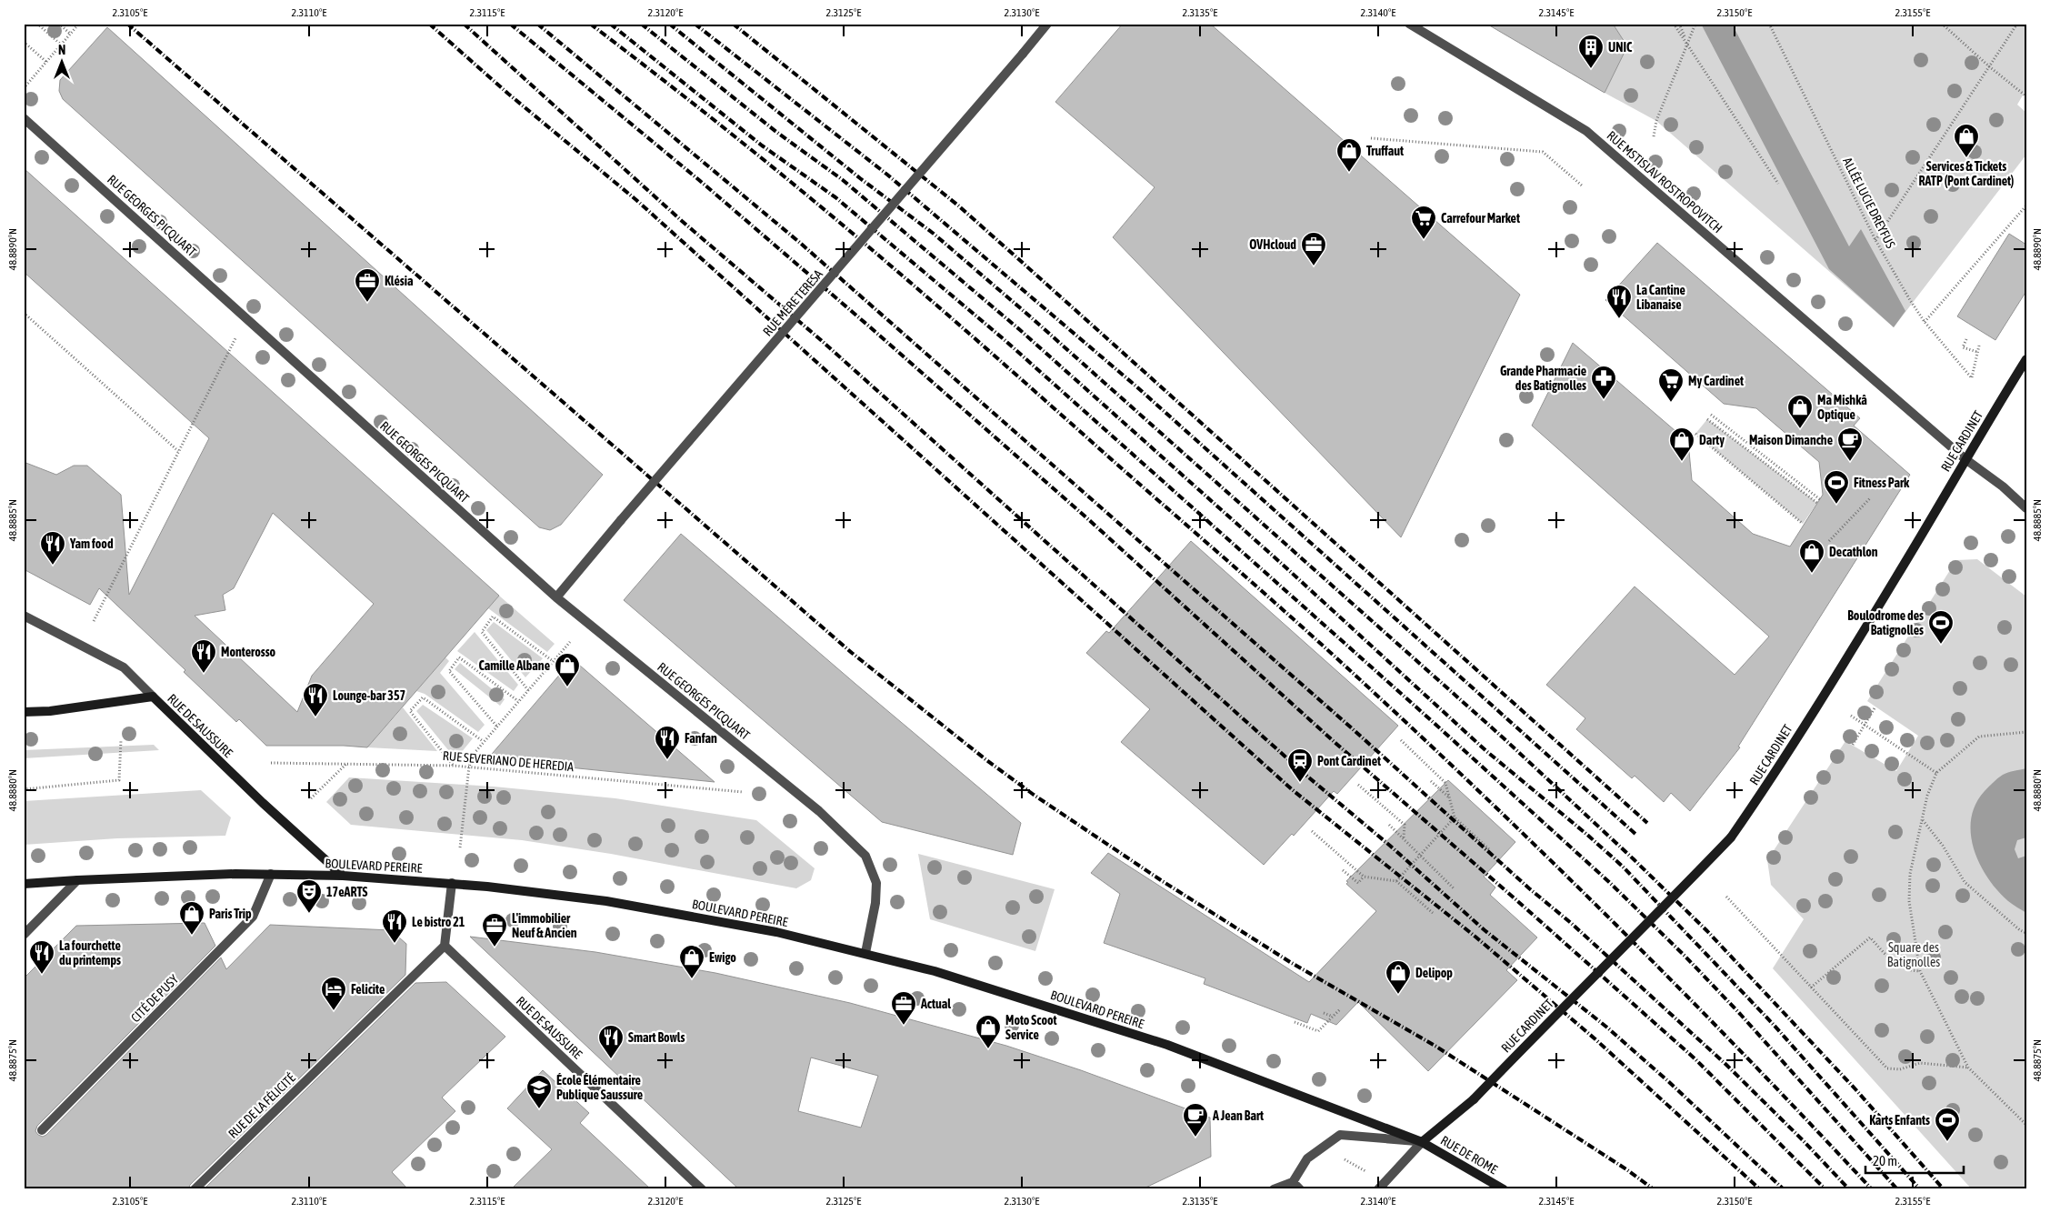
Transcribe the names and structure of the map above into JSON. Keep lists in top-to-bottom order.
{
  "streets": {
    "main road": [
      "RUE CARDINET",
      "RUE DE SAUSSURE",
      "BOULEVARD PEREIRE",
      "RUE DE ROME"
    ],
    "street": [
      "RUE MSTISLAV ROSTROPOVITCH",
      "RUE GEORGES PICQUART",
      "RUE MÈRE TERESA",
      "CITÉ DE PUSY",
      "RUE DE LA FÉLICITÉ"
    ],
    "path": ["ALLÉE LUCIE DREYFUS", "RUE SEVERIANO DE HEREDIA"]
  },
  "crossings": [
    ["RUE MSTISLAV ROSTROPOVITCH", "RUE CARDINET"],
    ["RUE GEORGES PICQUART", "RUE MÈRE TERESA"],
    ["RUE GEORGES PICQUART", "BOULEVARD PEREIRE"],
    ["RUE CARDINET", "BOULEVARD PEREIRE"],
    ["RUE CARDINET", "RUE DE ROME"],
    ["RUE DE SAUSSURE", "BOULEVARD PEREIRE"],
    ["RUE DE SAUSSURE", "RUE DE LA FÉLICITÉ"],
    ["BOULEVARD PEREIRE", "CITÉ DE PUSY"],
    ["BOULEVARD PEREIRE", "RUE DE ROME"]
  ],
  "parks": ["Square des Batignolles"],
  "places": {
    "building": ["UNIC"],
    "shop": [
      "Services & Tickets RATP (Pont Cardinet)",
      "Truffaut",
      "Ma Mishkâ Optique",
      "Darty",
      "Decathlon",
      "Camille Albane",
      "Paris Trip",
      "Ewigo",
      "Delipop",
      "Moto Scoot Service"
    ],
    "supermarket": ["Carrefour Market", "My Cardinet"],
    "office": [
      "OVHcloud",
      "Klésia",
      "L'immobilier Neuf & Ancien",
      "Actual"
    ],
    "restaurant": [
      "La Cantine Libanaise",
      "Yam food",
      "Monterosso",
      "Lounge-bar 357",
      "Fanfan",
      "Le bistro 21",
      "La fourchette du printemps",
      "Smart Bowls"
    ],
    "pharmacy": ["Grande Pharmacie des Batignolles"],
    "cafe": ["Maison Dimanche", "A Jean Bart"],
    "sports": ["Fitness Park", "Boulodrome des Batignolles", "Karts Enfants"],
    "station": ["Pont Cardinet"],
    "theatre": ["17eARTS"],
    "hotel": ["Felicite"],
    "school or university": ["École Élémentaire Publique Saussure"]
  },
  "scale_bar": "20 m",
  "north": "top",
  "coordinates": [
    "2.3105°E",
    "2.3110°E",
    "2.3115°E",
    "2.3120°E",
    "2.3125°E",
    "2.3130°E",
    "2.3135°E",
    "2.3140°E",
    "2.3145°E",
    "2.3150°E",
    "2.3155°E",
    "48.8890°N",
    "48.8885°N",
    "48.8880°N",
    "48.8875°N"
  ]
}
